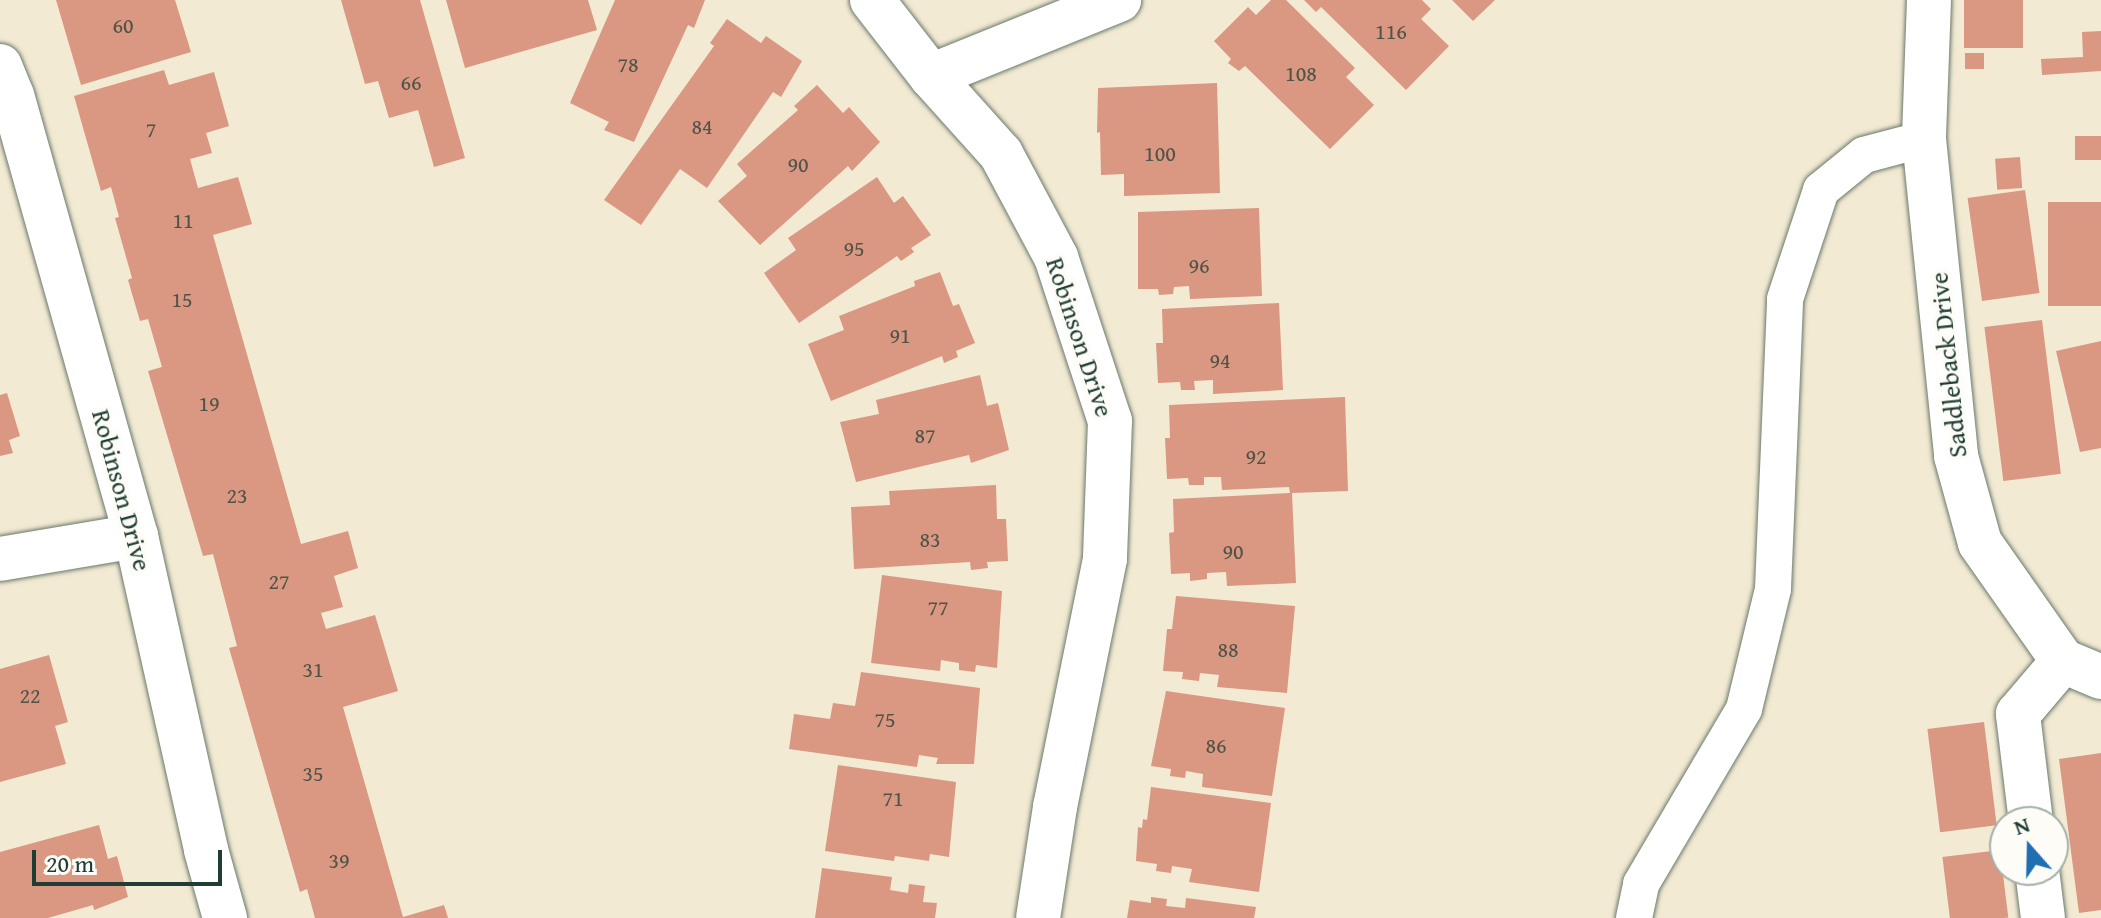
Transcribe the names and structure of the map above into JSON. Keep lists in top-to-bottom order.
{
  "streets": {
    "street": ["Robinson Drive", "Saddleback Drive"]
  },
  "house_numbers": [
    "60",
    "116",
    "78",
    "108",
    "66",
    "84",
    "7",
    "100",
    "90",
    "11",
    "95",
    "96",
    "15",
    "91",
    "94",
    "19",
    "87",
    "92",
    "23",
    "83",
    "90",
    "27",
    "77",
    "88",
    "31",
    "22",
    "75",
    "86",
    "35",
    "71",
    "39"
  ],
  "scale_bar": "20 m",
  "north": "top"
}
